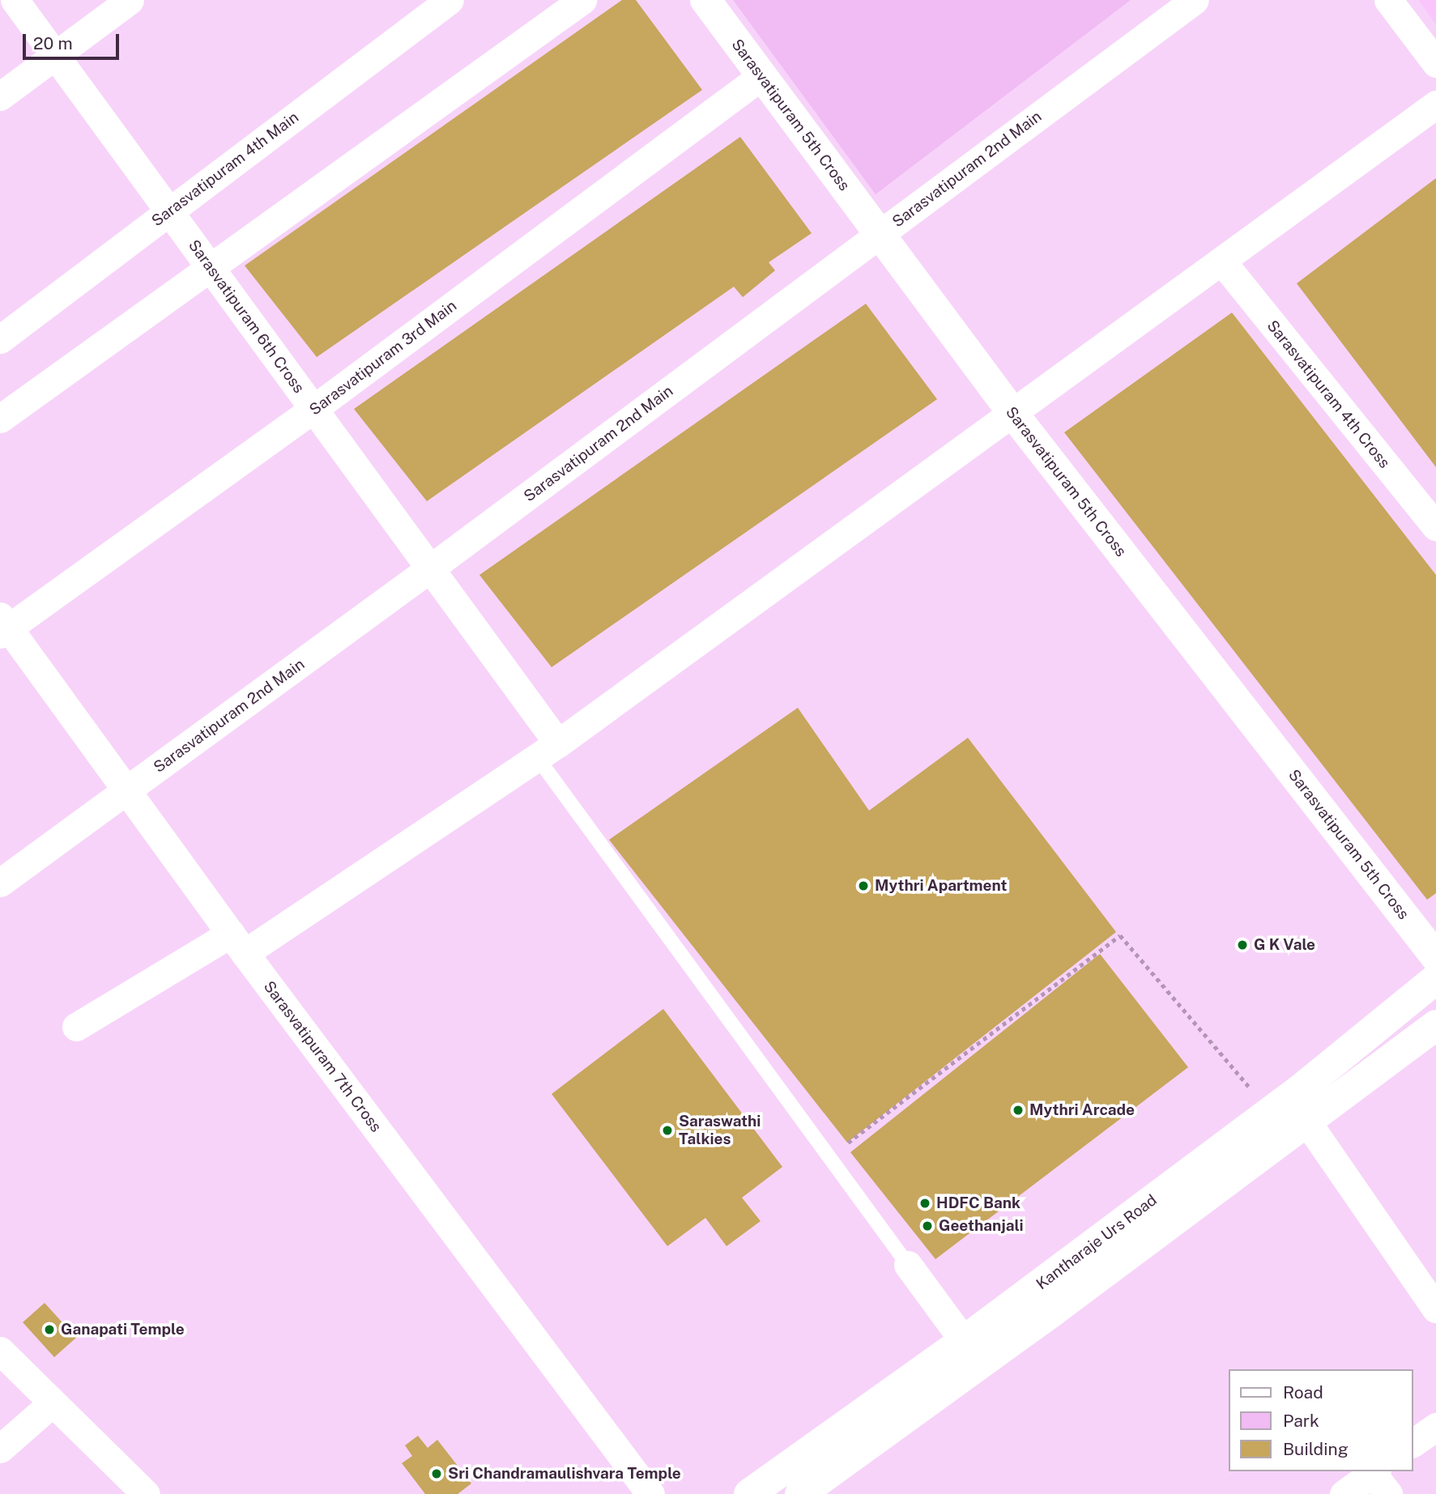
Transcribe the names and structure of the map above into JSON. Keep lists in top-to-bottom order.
{
  "streets": {
    "street": [
      "Sarasvatipuram 5th Cross",
      "Sarasvatipuram 4th Main",
      "Sarasvatipuram 2nd Main",
      "Sarasvatipuram 6th Cross",
      "Sarasvatipuram 3rd Main",
      "Sarasvatipuram 4th Cross",
      "Sarasvatipuram 7th Cross",
      "Kantharaje Urs Road"
    ]
  },
  "crossings": [
    ["Sarasvatipuram 5th Cross", "Sarasvatipuram 2nd Main"],
    ["Sarasvatipuram 5th Cross", "Sarasvatipuram 3rd Main"],
    ["Sarasvatipuram 4th Main", "Sarasvatipuram 6th Cross"],
    ["Sarasvatipuram 2nd Main", "Sarasvatipuram 6th Cross"],
    ["Sarasvatipuram 2nd Main", "Sarasvatipuram 7th Cross"],
    ["Sarasvatipuram 6th Cross", "Sarasvatipuram 3rd Main"],
    ["Sarasvatipuram 3rd Main", "Sarasvatipuram 7th Cross"]
  ],
  "places": [
    "Mythri Apartment",
    "G K Vale",
    "Mythri Arcade",
    "Saraswathi Talkies",
    "HDFC Bank",
    "Geethanjali",
    "Ganapati Temple",
    "Sri Chandramaulishvara Temple"
  ],
  "legend": ["Road", "Park", "Building"],
  "scale_bar": "20 m"
}
